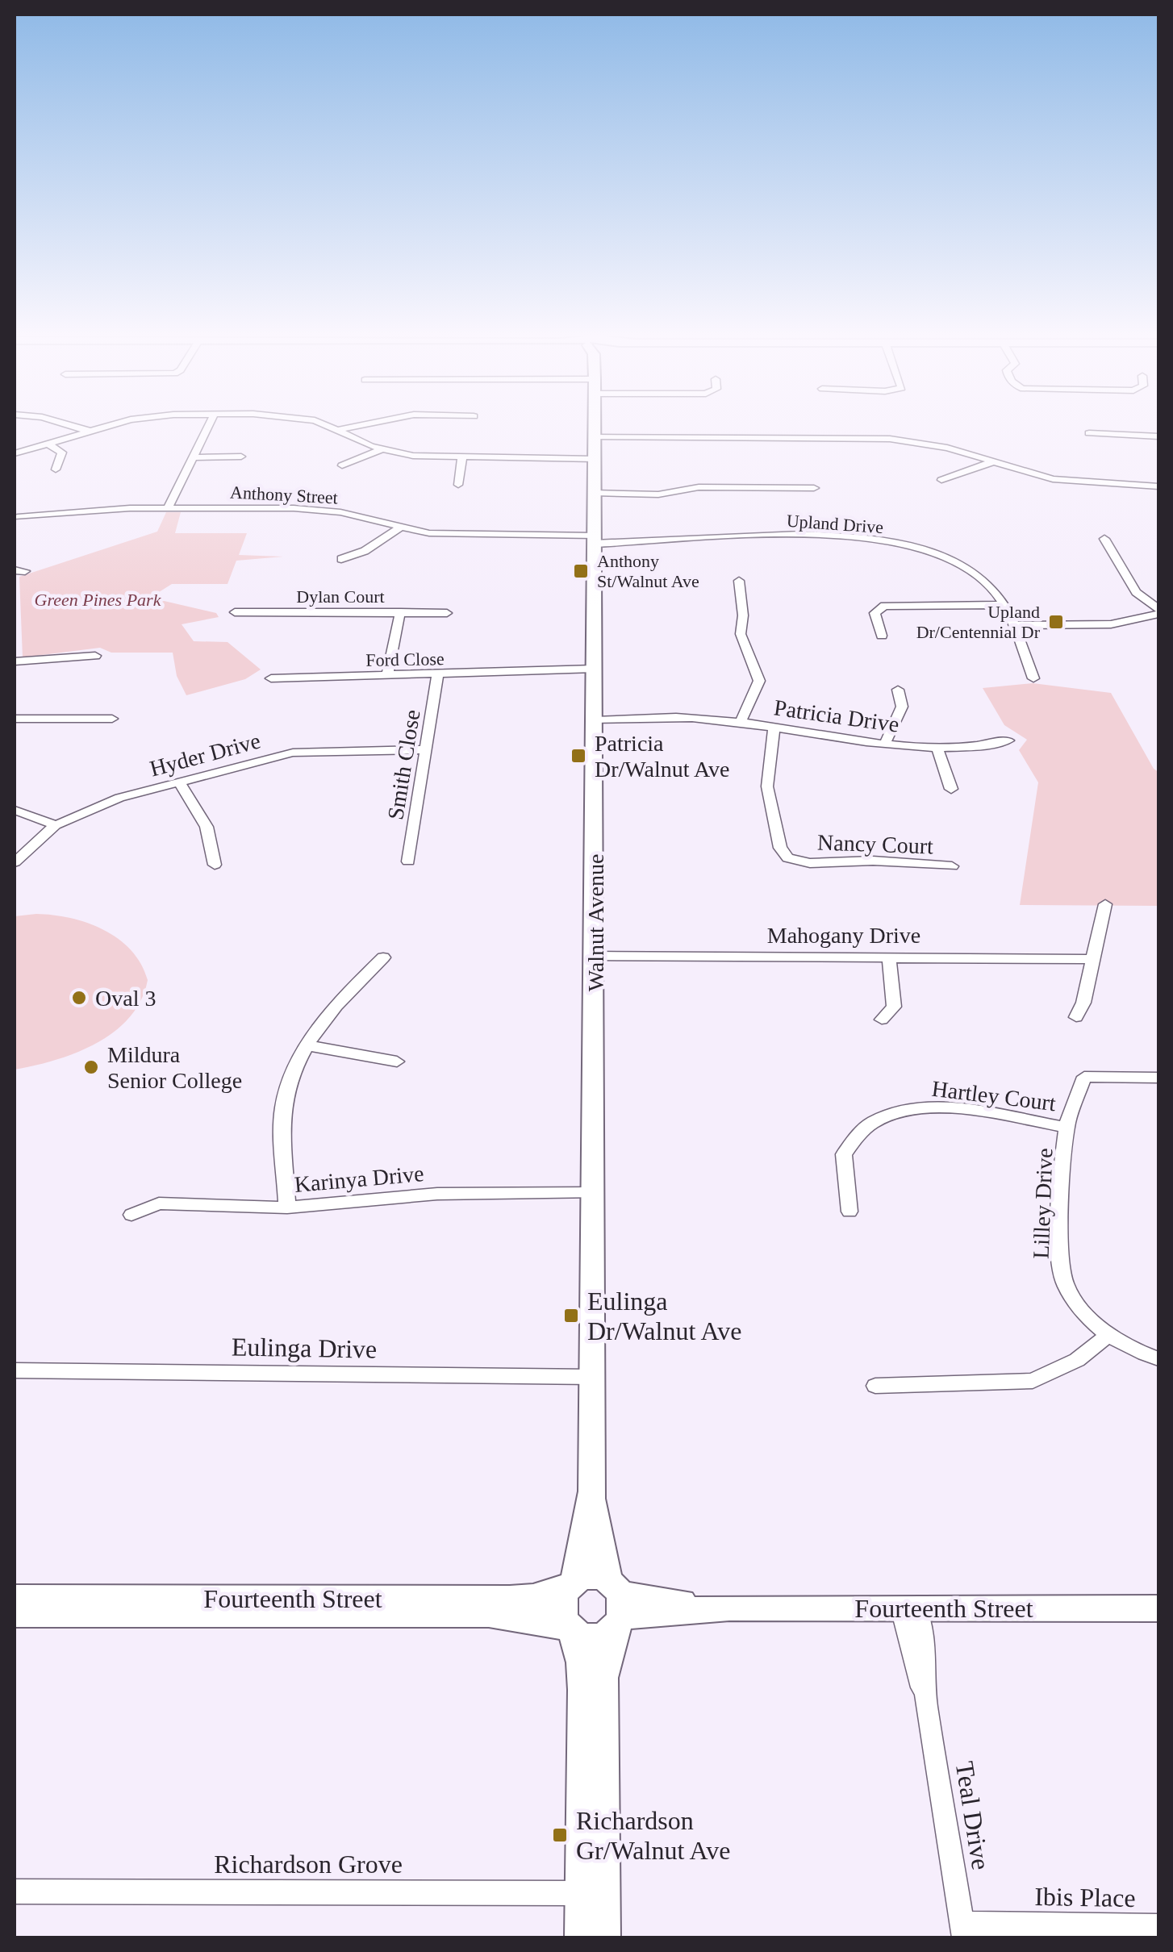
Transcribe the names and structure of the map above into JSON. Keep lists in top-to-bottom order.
{
  "streets": {
    "street": [
      "Anthony Street",
      "Upland Drive",
      "Dylan Court",
      "Ford Close",
      "Patricia Drive",
      "Hyder Drive",
      "Smith Close",
      "Nancy Court",
      "Walnut Avenue",
      "Mahogany Drive",
      "Hartley Court",
      "Karinya Drive",
      "Lilley Drive",
      "Eulinga Drive",
      "Fourteenth Street",
      "Teal Drive",
      "Richardson Grove",
      "Ibis Place"
    ]
  },
  "crossings": [
    ["Anthony Street", "Upland Drive"],
    ["Anthony Street", "Walnut Avenue"],
    ["Upland Drive", "Walnut Avenue"],
    ["Ford Close", "Smith Close"],
    ["Ford Close", "Walnut Avenue"],
    ["Patricia Drive", "Nancy Court"],
    ["Patricia Drive", "Walnut Avenue"],
    ["Hyder Drive", "Smith Close"],
    ["Walnut Avenue", "Mahogany Drive"],
    ["Walnut Avenue", "Karinya Drive"],
    ["Walnut Avenue", "Eulinga Drive"],
    ["Walnut Avenue", "Fourteenth Street"],
    ["Walnut Avenue", "Richardson Grove"],
    ["Hartley Court", "Lilley Drive"],
    ["Fourteenth Street", "Teal Drive"],
    ["Teal Drive", "Ibis Place"]
  ],
  "parks": ["Green Pines Park"],
  "places": {
    "transit": [
      "Anthony St/Walnut Ave",
      "Upland Dr/Centennial Dr",
      "Patricia Dr/Walnut Ave",
      "Eulinga Dr/Walnut Ave",
      "Richardson Gr/Walnut Ave"
    ],
    "other": ["Oval 3", "Mildura Senior College"]
  }
}
